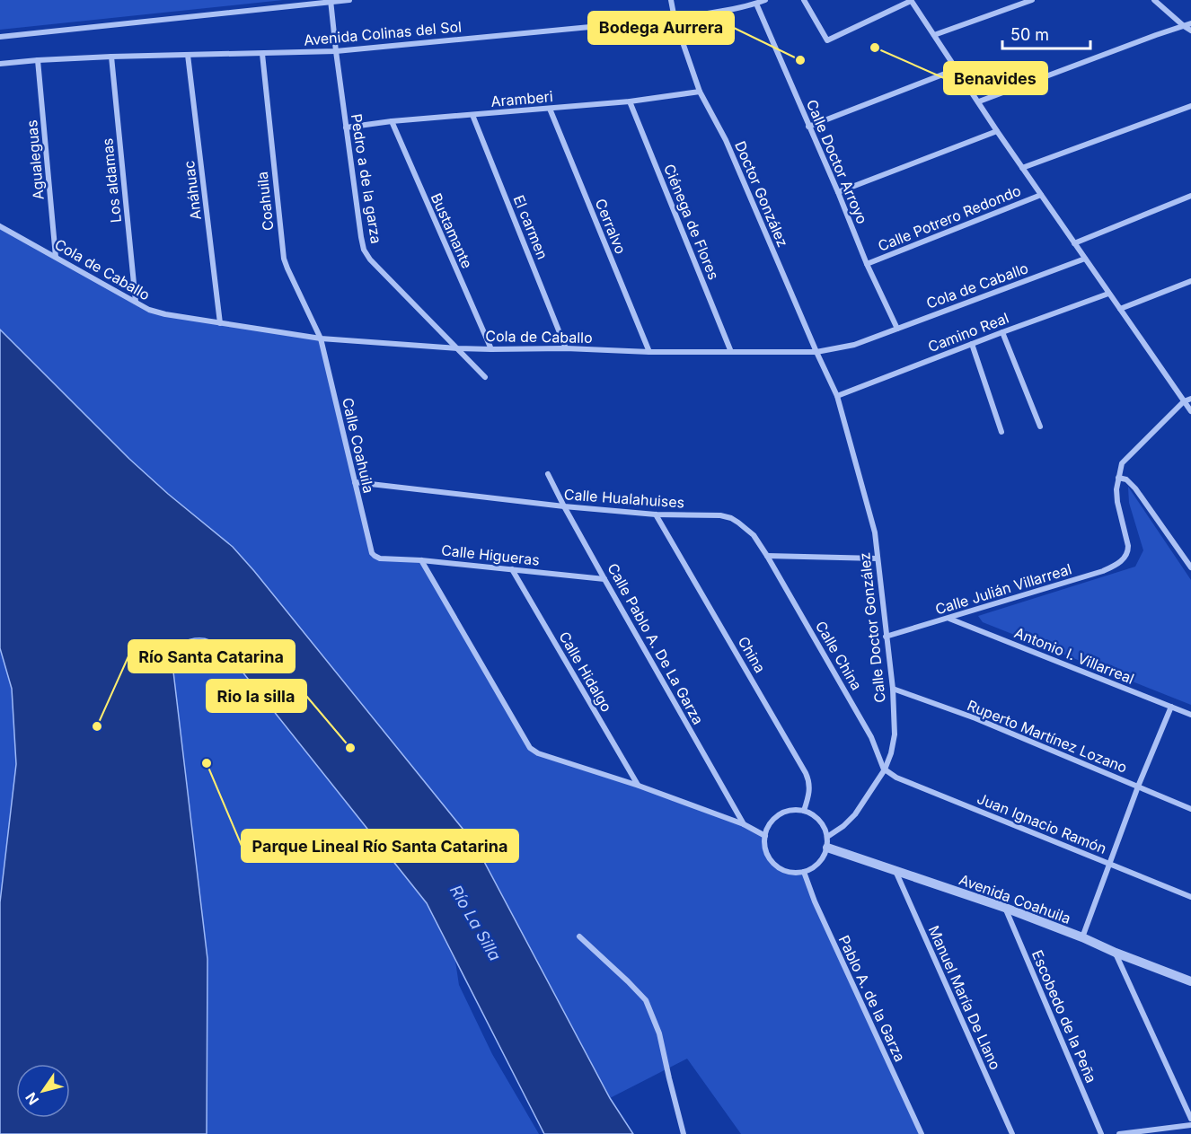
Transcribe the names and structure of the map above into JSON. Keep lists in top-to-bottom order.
{
  "streets": {
    "street": [
      "Avenida Colinas del Sol",
      "Aramberi",
      "Agualeguas",
      "Calle Doctor Arroyo",
      "Pedro a de la garza",
      "Los aldamas",
      "Anáhuac",
      "Doctor González",
      "Coahuila",
      "Calle Potrero Redondo",
      "Ciénega de Flores",
      "Cerralvo",
      "El carmen",
      "Bustamante",
      "Cola de Caballo",
      "Camino Real",
      "Calle Coahuila",
      "Calle Hualahuises",
      "Calle Higueras",
      "Calle Julián Villarreal",
      "Calle Doctor González",
      "Calle Pablo A. De La Garza",
      "China",
      "Calle China",
      "Antonio I. Villarreal",
      "Calle Hidalgo",
      "Ruperto Martínez Lozano",
      "Juan Ignacio Ramón",
      "Avenida Coahuila",
      "Manuel María De Llano",
      "Pablo A. de la Garza",
      "Escobedo de la Peña"
    ]
  },
  "crossings": [
    ["Avenida Colinas del Sol", "Agualeguas"],
    ["Avenida Colinas del Sol", "Calle Doctor Arroyo"],
    ["Avenida Colinas del Sol", "Pedro a de la garza"],
    ["Avenida Colinas del Sol", "Los aldamas"],
    ["Avenida Colinas del Sol", "Anáhuac"],
    ["Avenida Colinas del Sol", "Doctor González"],
    ["Avenida Colinas del Sol", "Coahuila"],
    ["Aramberi", "Pedro a de la garza"],
    ["Aramberi", "Doctor González"],
    ["Aramberi", "Ciénega de Flores"],
    ["Aramberi", "Cerralvo"],
    ["Aramberi", "El carmen"],
    ["Aramberi", "Bustamante"],
    ["Agualeguas", "Cola de Caballo"],
    ["Calle Doctor Arroyo", "Calle Potrero Redondo"],
    ["Calle Doctor Arroyo", "Cola de Caballo"],
    ["Pedro a de la garza", "Cola de Caballo"],
    ["Los aldamas", "Cola de Caballo"],
    ["Anáhuac", "Cola de Caballo"],
    ["Doctor González", "Cola de Caballo"],
    ["Doctor González", "Camino Real"],
    ["Doctor González", "Calle Doctor González"],
    ["Coahuila", "Cola de Caballo"],
    ["Coahuila", "Calle Coahuila"],
    ["Ciénega de Flores", "Cola de Caballo"],
    ["Cerralvo", "Cola de Caballo"],
    ["El carmen", "Cola de Caballo"],
    ["Bustamante", "Cola de Caballo"],
    ["Cola de Caballo", "Calle Coahuila"],
    ["Camino Real", "Calle Doctor González"],
    ["Calle Coahuila", "Calle Hualahuises"],
    ["Calle Coahuila", "Calle Higueras"],
    ["Calle Hualahuises", "Calle Pablo A. De La Garza"],
    ["Calle Hualahuises", "China"],
    ["Calle Hualahuises", "Calle China"],
    ["Calle Higueras", "Calle Pablo A. De La Garza"],
    ["Calle Higueras", "Calle Hidalgo"],
    ["Calle Julián Villarreal", "Calle Doctor González"],
    ["Calle Julián Villarreal", "Antonio I. Villarreal"],
    ["Calle Doctor González", "China"],
    ["Calle Doctor González", "Calle China"],
    ["Calle Doctor González", "Ruperto Martínez Lozano"],
    ["Calle Doctor González", "Juan Ignacio Ramón"],
    ["Calle Doctor González", "Avenida Coahuila"],
    ["Calle Doctor González", "Pablo A. de la Garza"],
    ["China", "Avenida Coahuila"],
    ["China", "Pablo A. de la Garza"],
    ["Calle China", "Juan Ignacio Ramón"],
    ["Avenida Coahuila", "Manuel María De Llano"],
    ["Avenida Coahuila", "Pablo A. de la Garza"],
    ["Avenida Coahuila", "Escobedo de la Peña"]
  ],
  "water": ["Río La Silla"],
  "places": [
    "Benavides",
    "Bodega Aurrera",
    "Río Santa Catarina",
    "Rio la silla",
    "Parque Lineal Río Santa Catarina"
  ],
  "scale_bar": "50 m",
  "north": "bottom left"
}
